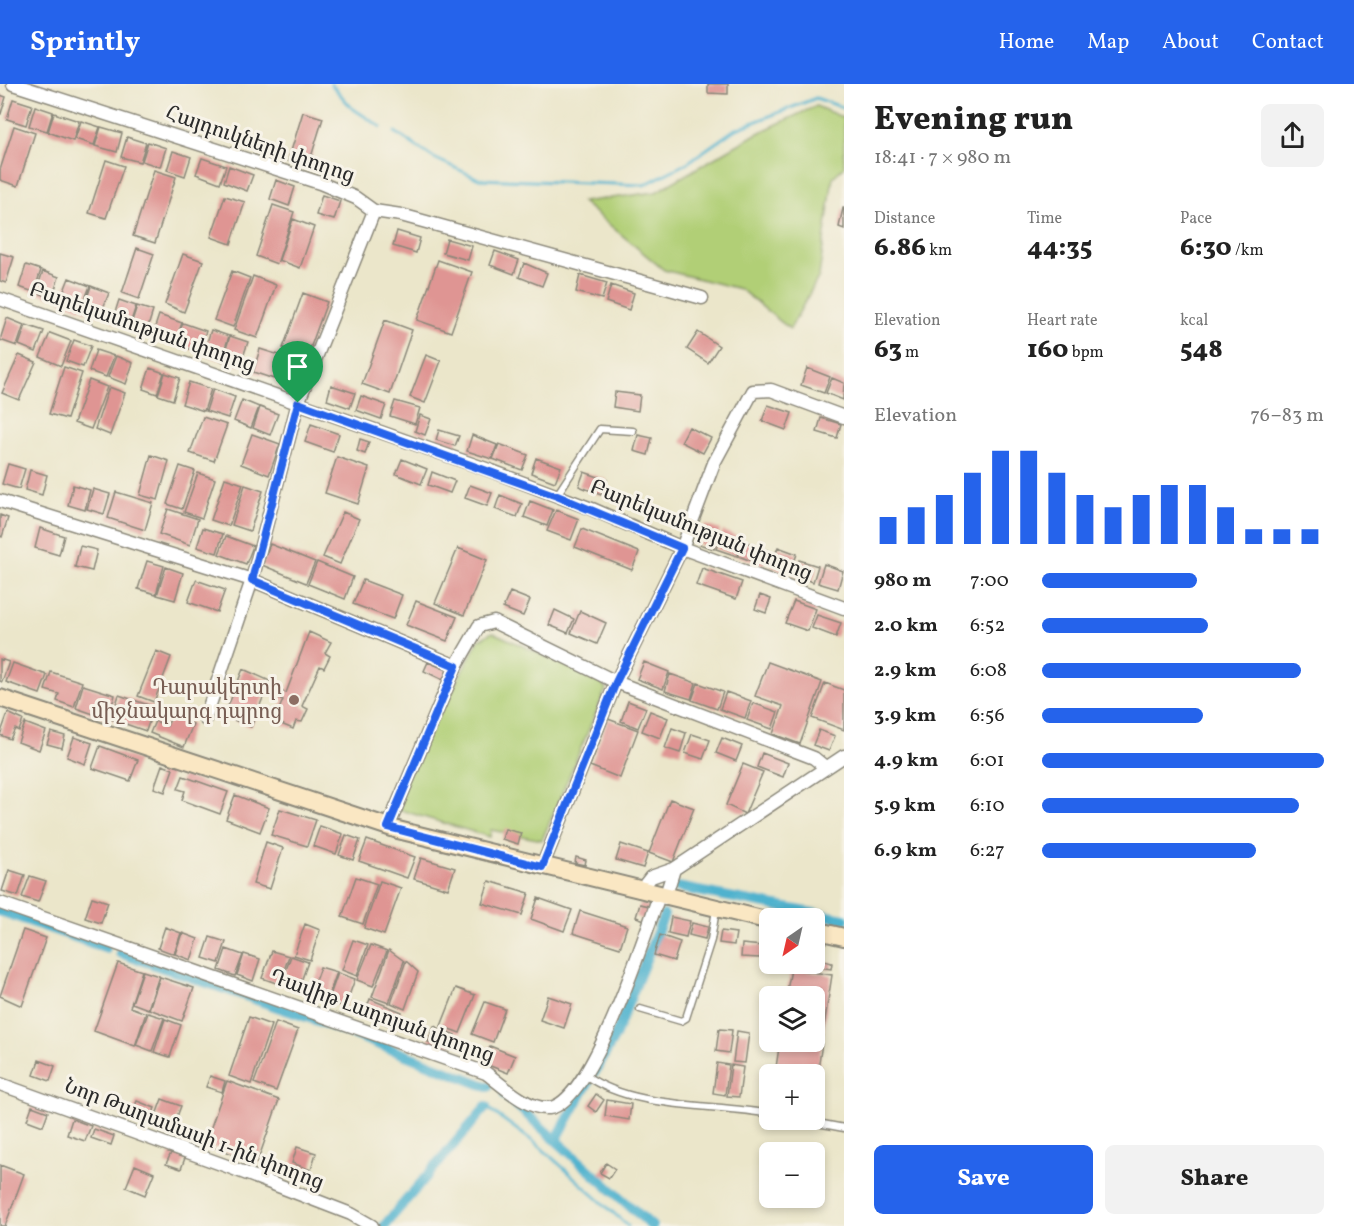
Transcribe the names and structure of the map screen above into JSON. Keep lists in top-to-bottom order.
{
  "streets": {
    "street": [
      "Հայդուկների փողոց",
      "Բարեկամության փողոց",
      "Դավիթ Լադոյան փողոց",
      "Նոր Թաղամասի 1-ին փողոց"
    ]
  },
  "places": ["Դարակերտի միջնակարգ դպրոց"],
  "north": "bottom left",
  "page": {
    "header": "Sprintly",
    "nav": [
      "Home",
      "Map",
      "About",
      "Contact"
    ],
    "heading": ["Evening run", "18:41 · 7 × 980 m"],
    "stats": [
      ["Distance", "6.86 km"],
      ["Time", "44:35"],
      ["Pace", "6:30 /km"],
      ["Elevation", "63 m"],
      ["Heart rate", "160 bpm"],
      ["kcal", "548"]
    ],
    "chart": ["Elevation", "76–83 m"],
    "list": [
      {
        "name": "980 m",
        "note": "7:00"
      },
      {
        "name": "2.0 km",
        "note": "6:52"
      },
      {
        "name": "2.9 km",
        "note": "6:08"
      },
      {
        "name": "3.9 km",
        "note": "6:56"
      },
      {
        "name": "4.9 km",
        "note": "6:01"
      },
      {
        "name": "5.9 km",
        "note": "6:10"
      },
      {
        "name": "6.9 km",
        "note": "6:27"
      }
    ],
    "map_buttons": ["+", "−"],
    "buttons": ["Save", "Share"]
  }
}
